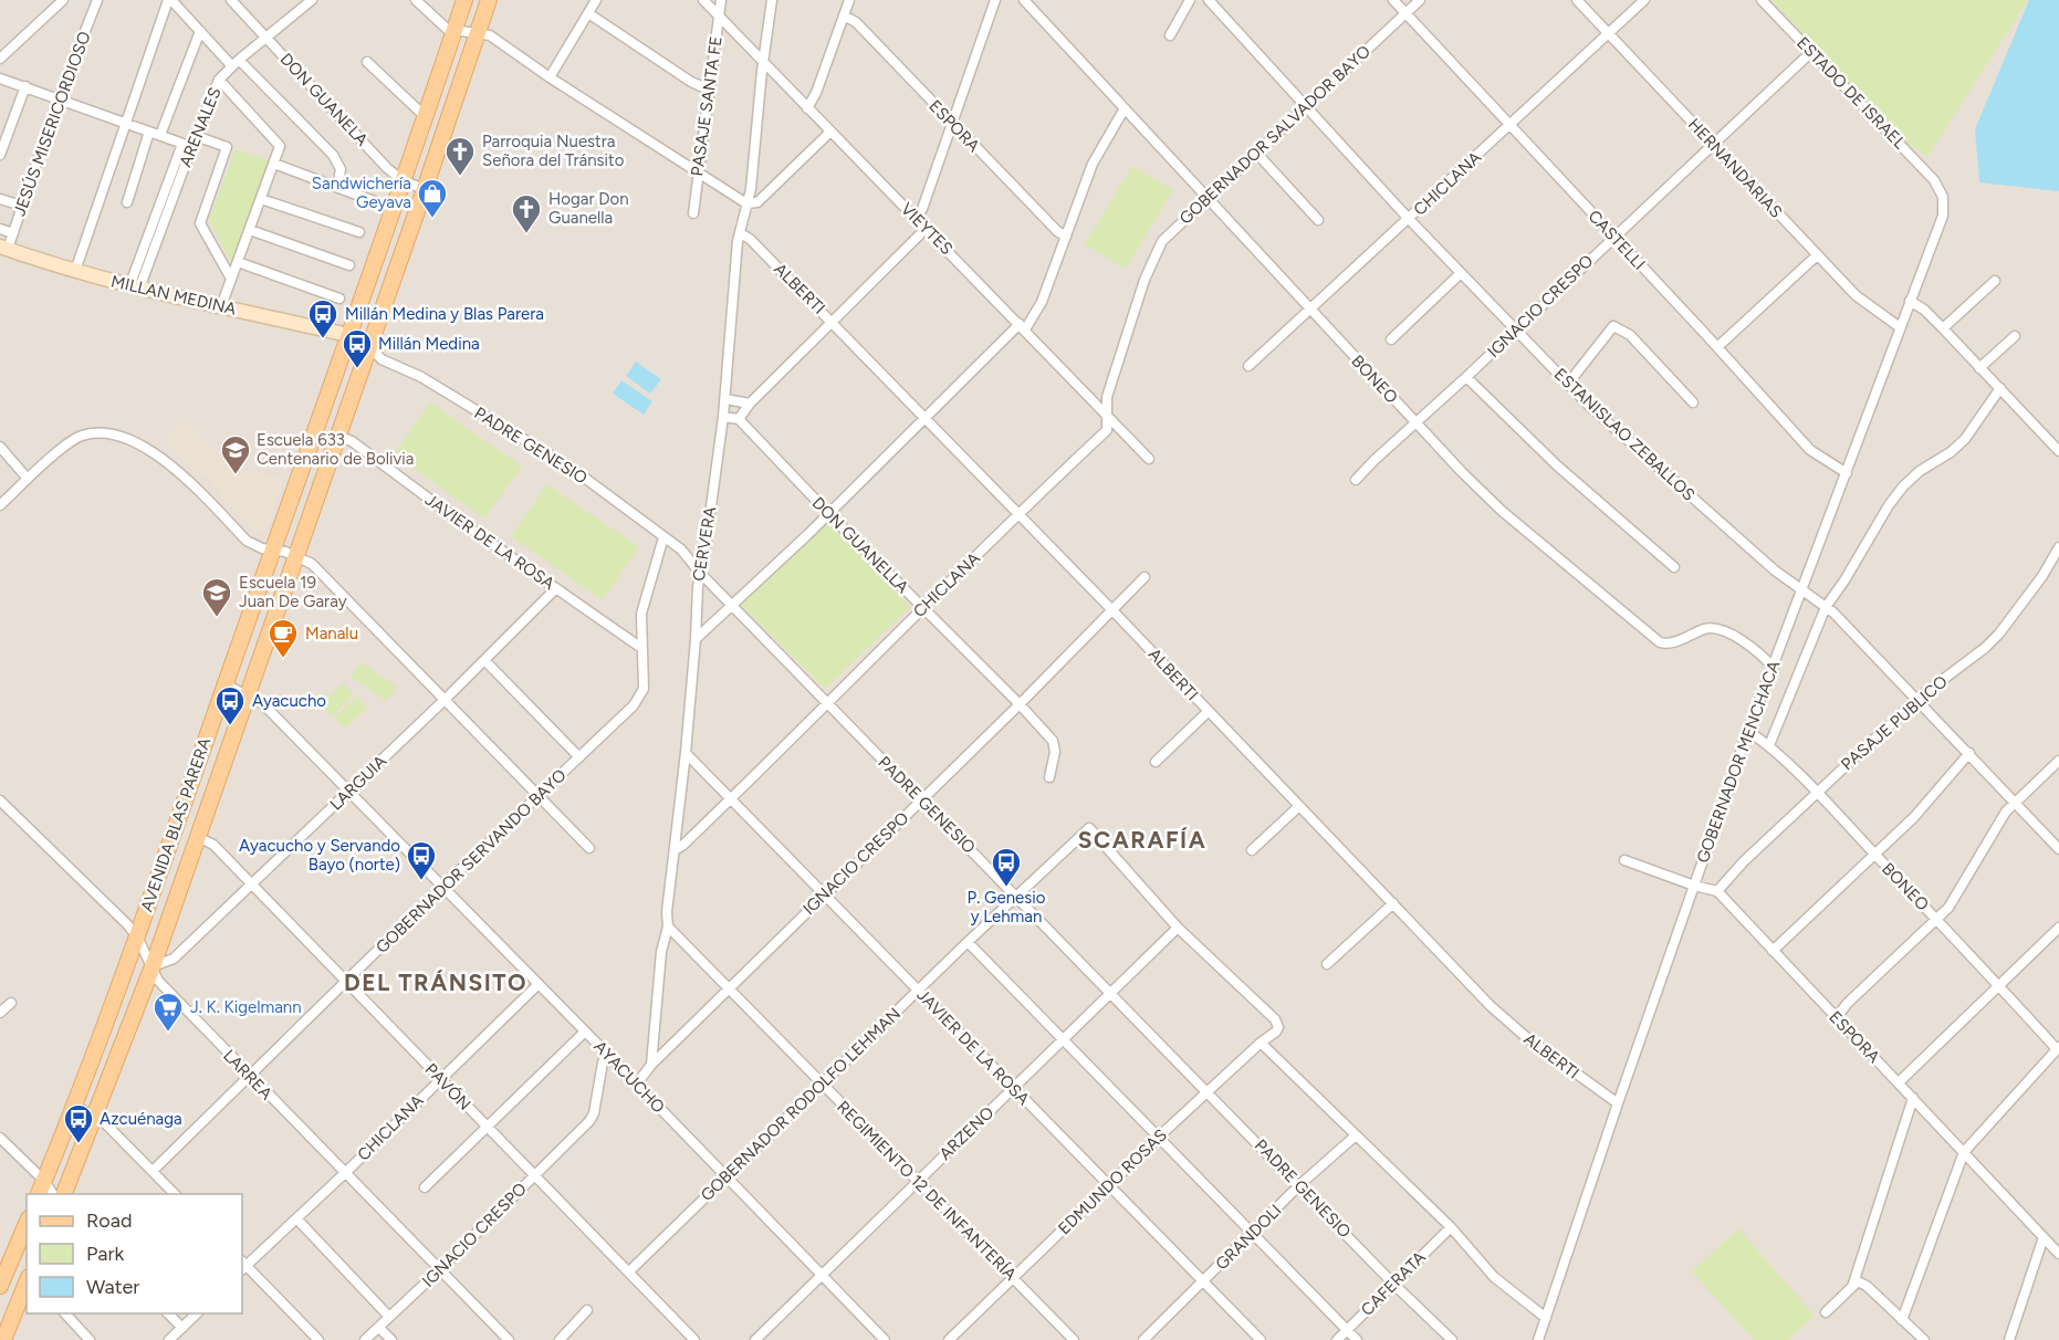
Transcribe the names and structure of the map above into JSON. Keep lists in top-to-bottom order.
{
  "streets": {
    "main road": ["AVENIDA BLAS PARERA"],
    "street": [
      "ESTADO DE ISRAEL",
      "DON GUANELA",
      "PASAJE SANTA FE",
      "JESÚS MISERICORDIOSO",
      "ESPORA",
      "ARENALES",
      "GOBERNADOR SALVADOR BAYO",
      "HERNANDARIAS",
      "CHICLANA",
      "VIEYTES",
      "CASTELLI",
      "ALBERTI",
      "MILLAN MEDINA",
      "IGNACIO CRESPO",
      "BONEO",
      "ESTANISLAO ZEBALLOS",
      "PADRE GENESIO",
      "JAVIER DE LA ROSA",
      "CERVERA",
      "DON GUANELLA",
      "PASAJE PUBLICO",
      "GOBERNADOR MENCHACA",
      "LARGUIA",
      "GOBERNADOR SERVANDO BAYO",
      "LARREA",
      "AYACUCHO",
      "PAVÓN",
      "GOBERNADOR RODOLFO LEHMAN",
      "ARZENO",
      "EDMUNDO ROSAS",
      "REGIMIENTO 12 DE INFANTERÍA",
      "GRANDOLI",
      "CAFERATA"
    ]
  },
  "crossings": [
    ["ESTADO DE ISRAEL", "IGNACIO CRESPO"],
    ["ESTADO DE ISRAEL", "GOBERNADOR MENCHACA"],
    ["DON GUANELA", "ARENALES"],
    ["DON GUANELA", "AVENIDA BLAS PARERA"],
    ["PASAJE SANTA FE", "VIEYTES"],
    ["JESÚS MISERICORDIOSO", "MILLAN MEDINA"],
    ["ESPORA", "PASAJE PUBLICO"],
    ["ARENALES", "MILLAN MEDINA"],
    ["GOBERNADOR SALVADOR BAYO", "CHICLANA"],
    ["GOBERNADOR SALVADOR BAYO", "CASTELLI"],
    ["GOBERNADOR SALVADOR BAYO", "BONEO"],
    ["GOBERNADOR SALVADOR BAYO", "ESTANISLAO ZEBALLOS"],
    ["HERNANDARIAS", "CHICLANA"],
    ["HERNANDARIAS", "IGNACIO CRESPO"],
    ["HERNANDARIAS", "GOBERNADOR MENCHACA"],
    ["CHICLANA", "VIEYTES"],
    ["CHICLANA", "CASTELLI"],
    ["CHICLANA", "ALBERTI"],
    ["CHICLANA", "BONEO"],
    ["CHICLANA", "ESTANISLAO ZEBALLOS"],
    ["CHICLANA", "PADRE GENESIO"],
    ["CHICLANA", "JAVIER DE LA ROSA"],
    ["CHICLANA", "CERVERA"],
    ["CHICLANA", "DON GUANELLA"],
    ["CHICLANA", "LARREA"],
    ["CHICLANA", "AYACUCHO"],
    ["CHICLANA", "PAVÓN"],
    ["VIEYTES", "CERVERA"],
    ["CASTELLI", "IGNACIO CRESPO"],
    ["CASTELLI", "GOBERNADOR MENCHACA"],
    ["ALBERTI", "IGNACIO CRESPO"],
    ["ALBERTI", "CERVERA"],
    ["ALBERTI", "GOBERNADOR MENCHACA"],
    ["MILLAN MEDINA", "PADRE GENESIO"],
    ["MILLAN MEDINA", "AVENIDA BLAS PARERA"],
    ["IGNACIO CRESPO", "BONEO"],
    ["IGNACIO CRESPO", "ESTANISLAO ZEBALLOS"],
    ["IGNACIO CRESPO", "PADRE GENESIO"],
    ["IGNACIO CRESPO", "JAVIER DE LA ROSA"],
    ["IGNACIO CRESPO", "CERVERA"],
    ["IGNACIO CRESPO", "DON GUANELLA"],
    ["IGNACIO CRESPO", "LARREA"],
    ["IGNACIO CRESPO", "AYACUCHO"],
    ["IGNACIO CRESPO", "PAVÓN"],
    ["IGNACIO CRESPO", "REGIMIENTO 12 DE INFANTERÍA"],
    ["BONEO", "PASAJE PUBLICO"],
    ["BONEO", "GOBERNADOR MENCHACA"],
    ["ESTANISLAO ZEBALLOS", "PASAJE PUBLICO"],
    ["ESTANISLAO ZEBALLOS", "GOBERNADOR MENCHACA"],
    ["PADRE GENESIO", "CERVERA"],
    ["PADRE GENESIO", "AVENIDA BLAS PARERA"],
    ["PADRE GENESIO", "GOBERNADOR SERVANDO BAYO"],
    ["PADRE GENESIO", "GOBERNADOR RODOLFO LEHMAN"],
    ["PADRE GENESIO", "ARZENO"],
    ["PADRE GENESIO", "EDMUNDO ROSAS"],
    ["PADRE GENESIO", "GRANDOLI"],
    ["PADRE GENESIO", "CAFERATA"],
    ["JAVIER DE LA ROSA", "CERVERA"],
    ["JAVIER DE LA ROSA", "LARGUIA"],
    ["JAVIER DE LA ROSA", "AVENIDA BLAS PARERA"],
    ["JAVIER DE LA ROSA", "GOBERNADOR SERVANDO BAYO"],
    ["JAVIER DE LA ROSA", "GOBERNADOR RODOLFO LEHMAN"],
    ["JAVIER DE LA ROSA", "ARZENO"],
    ["JAVIER DE LA ROSA", "EDMUNDO ROSAS"],
    ["JAVIER DE LA ROSA", "GRANDOLI"],
    ["CERVERA", "REGIMIENTO 12 DE INFANTERÍA"],
    ["LARGUIA", "AVENIDA BLAS PARERA"],
    ["LARGUIA", "LARREA"],
    ["LARGUIA", "AYACUCHO"],
    ["LARGUIA", "PAVÓN"],
    ["AVENIDA BLAS PARERA", "LARREA"],
    ["AVENIDA BLAS PARERA", "AYACUCHO"],
    ["AVENIDA BLAS PARERA", "PAVÓN"],
    ["GOBERNADOR SERVANDO BAYO", "LARREA"],
    ["GOBERNADOR SERVANDO BAYO", "AYACUCHO"],
    ["GOBERNADOR SERVANDO BAYO", "PAVÓN"],
    ["AYACUCHO", "GOBERNADOR RODOLFO LEHMAN"],
    ["AYACUCHO", "ARZENO"],
    ["PAVÓN", "GOBERNADOR RODOLFO LEHMAN"],
    ["GOBERNADOR RODOLFO LEHMAN", "ARZENO"],
    ["GOBERNADOR RODOLFO LEHMAN", "EDMUNDO ROSAS"],
    ["GOBERNADOR RODOLFO LEHMAN", "REGIMIENTO 12 DE INFANTERÍA"],
    ["ARZENO", "EDMUNDO ROSAS"],
    ["ARZENO", "REGIMIENTO 12 DE INFANTERÍA"],
    ["EDMUNDO ROSAS", "REGIMIENTO 12 DE INFANTERÍA"]
  ],
  "districts": ["SCARAFÍA", "DEL TRÁNSITO"],
  "places": {
    "church": ["Parroquia Nuestra Señora del Tránsito", "Hogar Don Guanella"],
    "shop": ["Sandwichería Geyava"],
    "bus stop": [
      "Millán Medina y Blas Parera",
      "Millán Medina",
      "Ayacucho",
      "Ayacucho y Servando Bayo (norte)",
      "P. Genesio y Lehman",
      "Azcuénaga"
    ],
    "school or university": ["Escuela 633 Centenario de Bolivia", "Escuela 19 Juan De Garay"],
    "cafe": ["Manalu"],
    "supermarket": ["J. K. Kigelmann"]
  },
  "legend": ["Road", "Park", "Water"]
}
